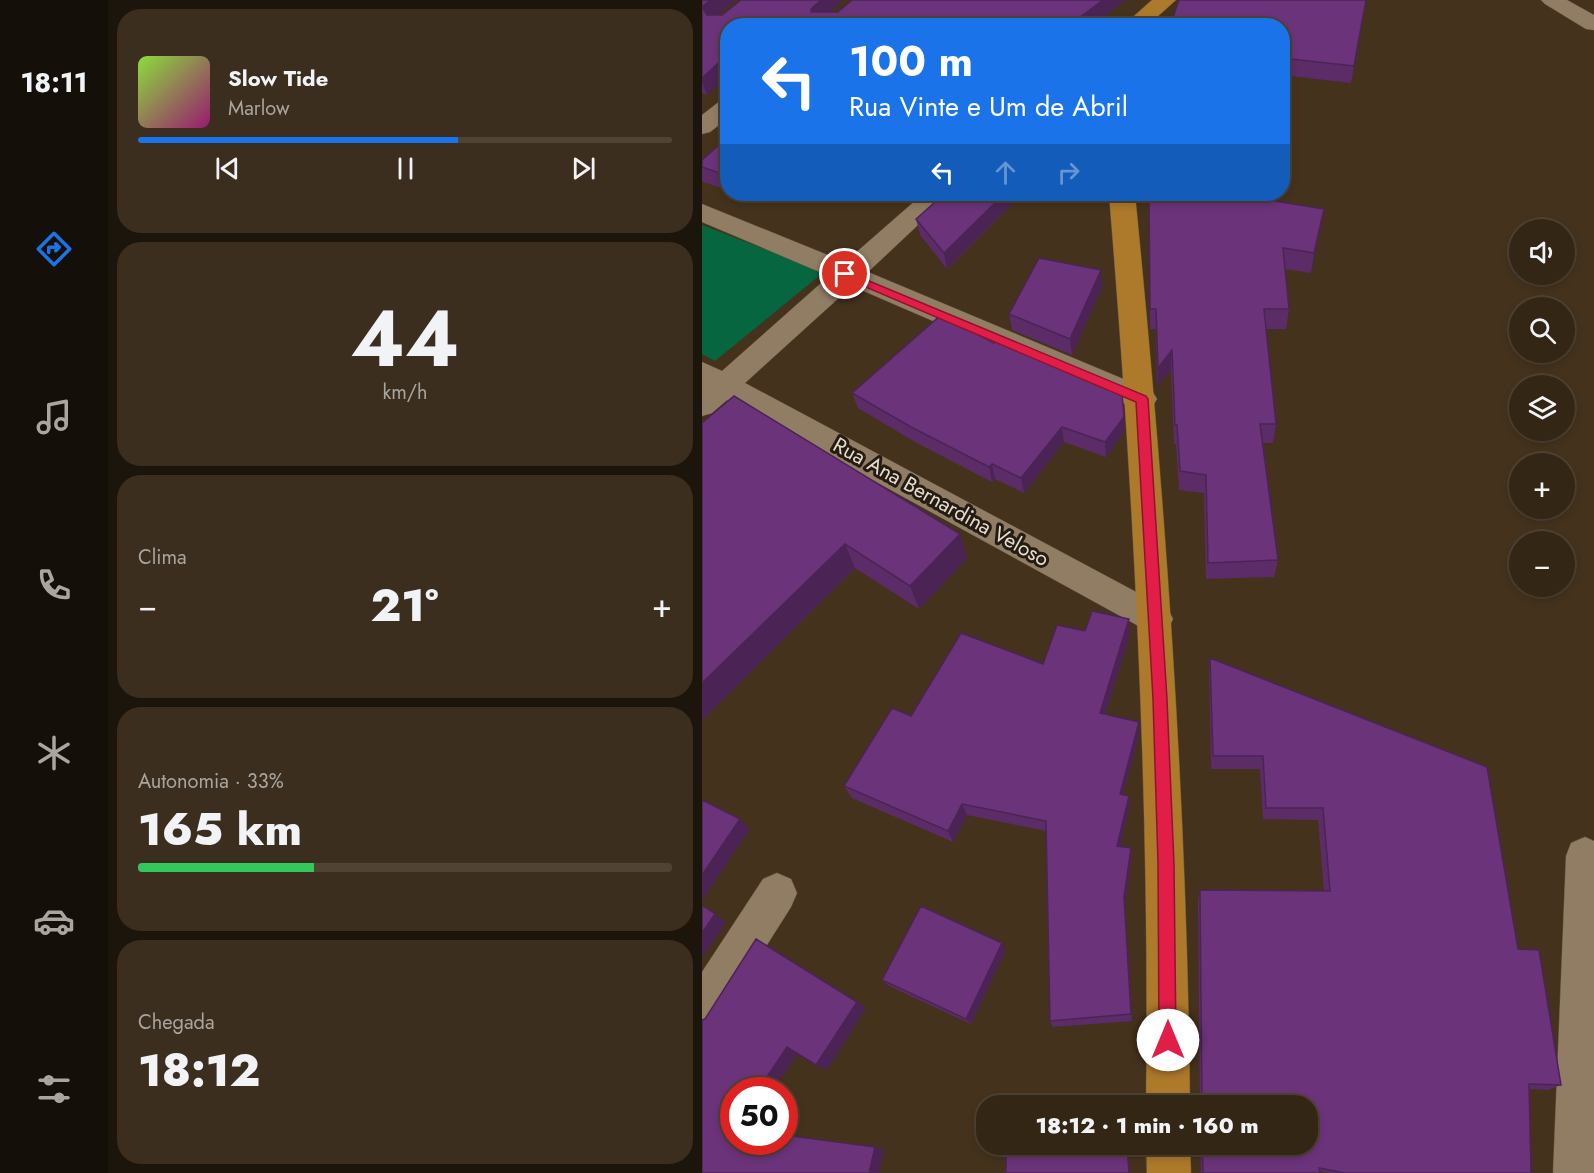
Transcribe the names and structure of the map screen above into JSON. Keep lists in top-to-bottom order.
{
  "streets": {
    "street": ["Rua Ana Bernardina Veloso"]
  },
  "page": {
    "tabs": "18:11",
    "turn": ["100 m", "Rua Vinte e Um de Abril"],
    "song": ["Slow Tide", "Marlow"],
    "map_buttons": ["+", "−"],
    "tile": [
      ["44", "km/h"],
      "Clima",
      ["Autonomia · 33%", "165 km"],
      ["Chegada", "18:12"]
    ],
    "heat": ["−", "21°", "+"],
    "limit": "50",
    "trip": "18:12 · 1 min · 160 m"
  }
}
